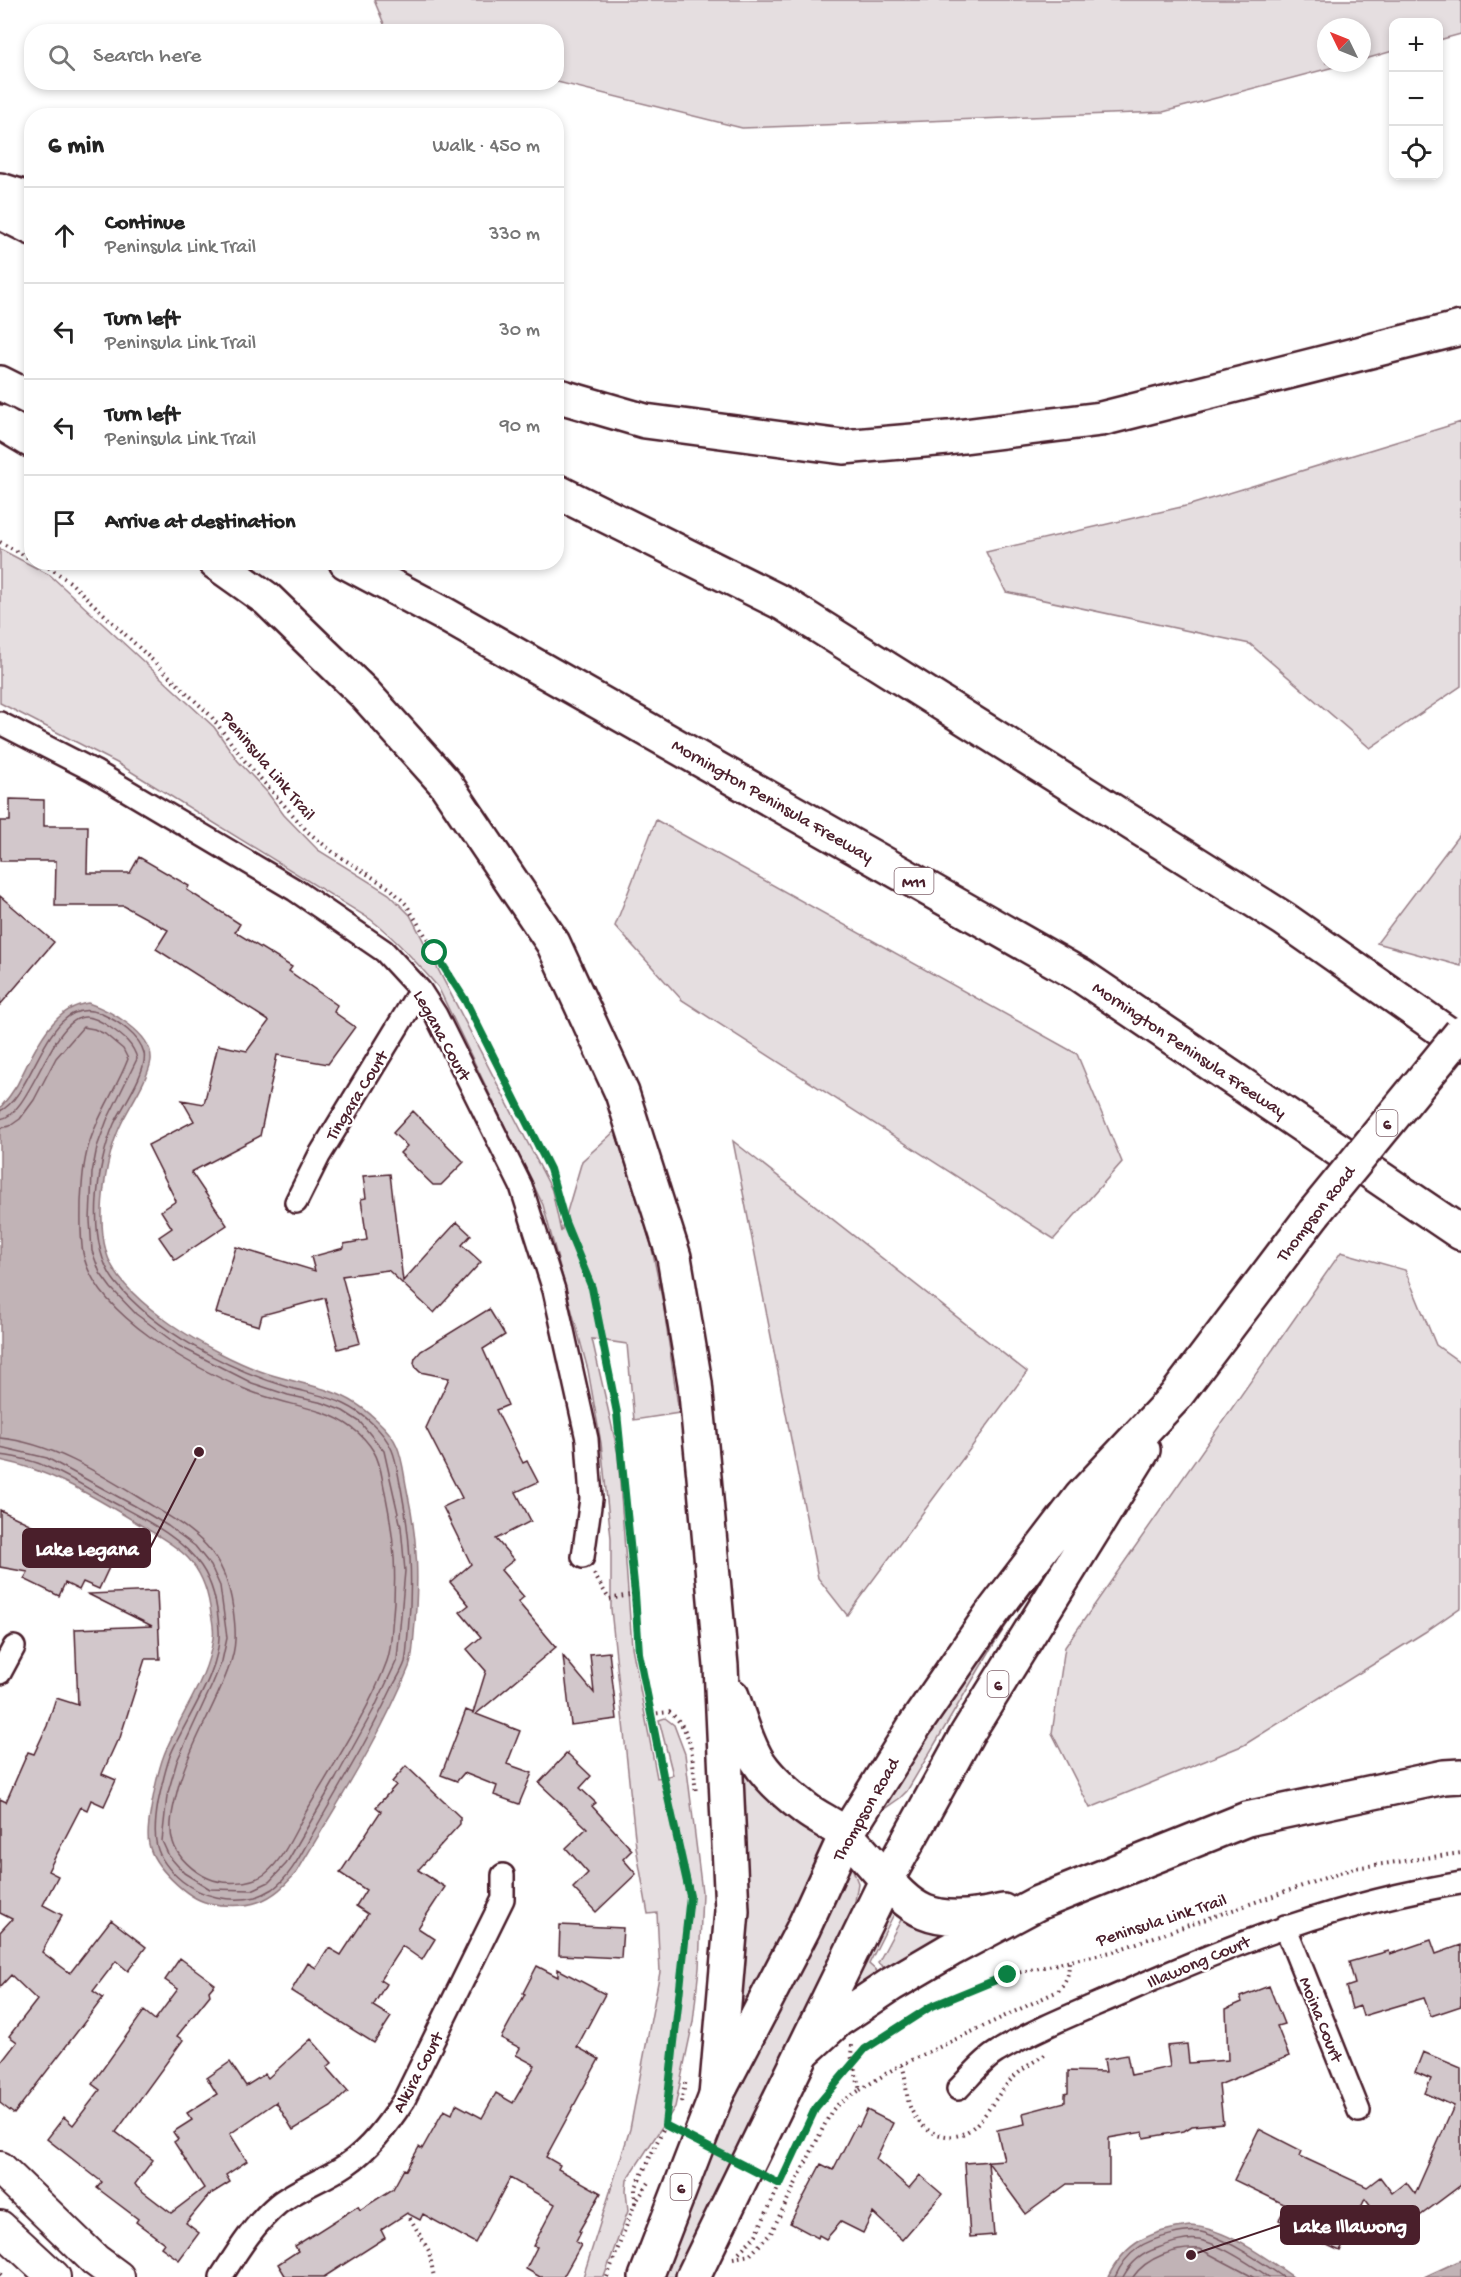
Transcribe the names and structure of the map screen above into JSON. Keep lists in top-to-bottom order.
{
  "streets": {
    "main road": [
      "Mornington Peninsula Freeway",
      "M11",
      "6",
      "Thompson Road"
    ],
    "street": [
      "Legana Court",
      "Tingara Court",
      "Illawong Court",
      "Moina Court",
      "Alkira Court"
    ],
    "path": ["Peninsula Link Trail"]
  },
  "crossings": [
    ["Legana Court", "Tingara Court"],
    ["Illawong Court", "Moina Court"]
  ],
  "places": ["Lake Legana", "Lake Illawong"],
  "north": "top left",
  "page": {
    "map_buttons": ["+", "−"],
    "search": "Search here",
    "heading": ["6 min", "Walk · 450 m"],
    "list": [
      ["Continue", "Peninsula Link Trail", "330 m"],
      ["Turn left", "Peninsula Link Trail", "30 m"],
      ["Turn left", "Peninsula Link Trail", "90 m"],
      "Arrive at destination"
    ]
  }
}
